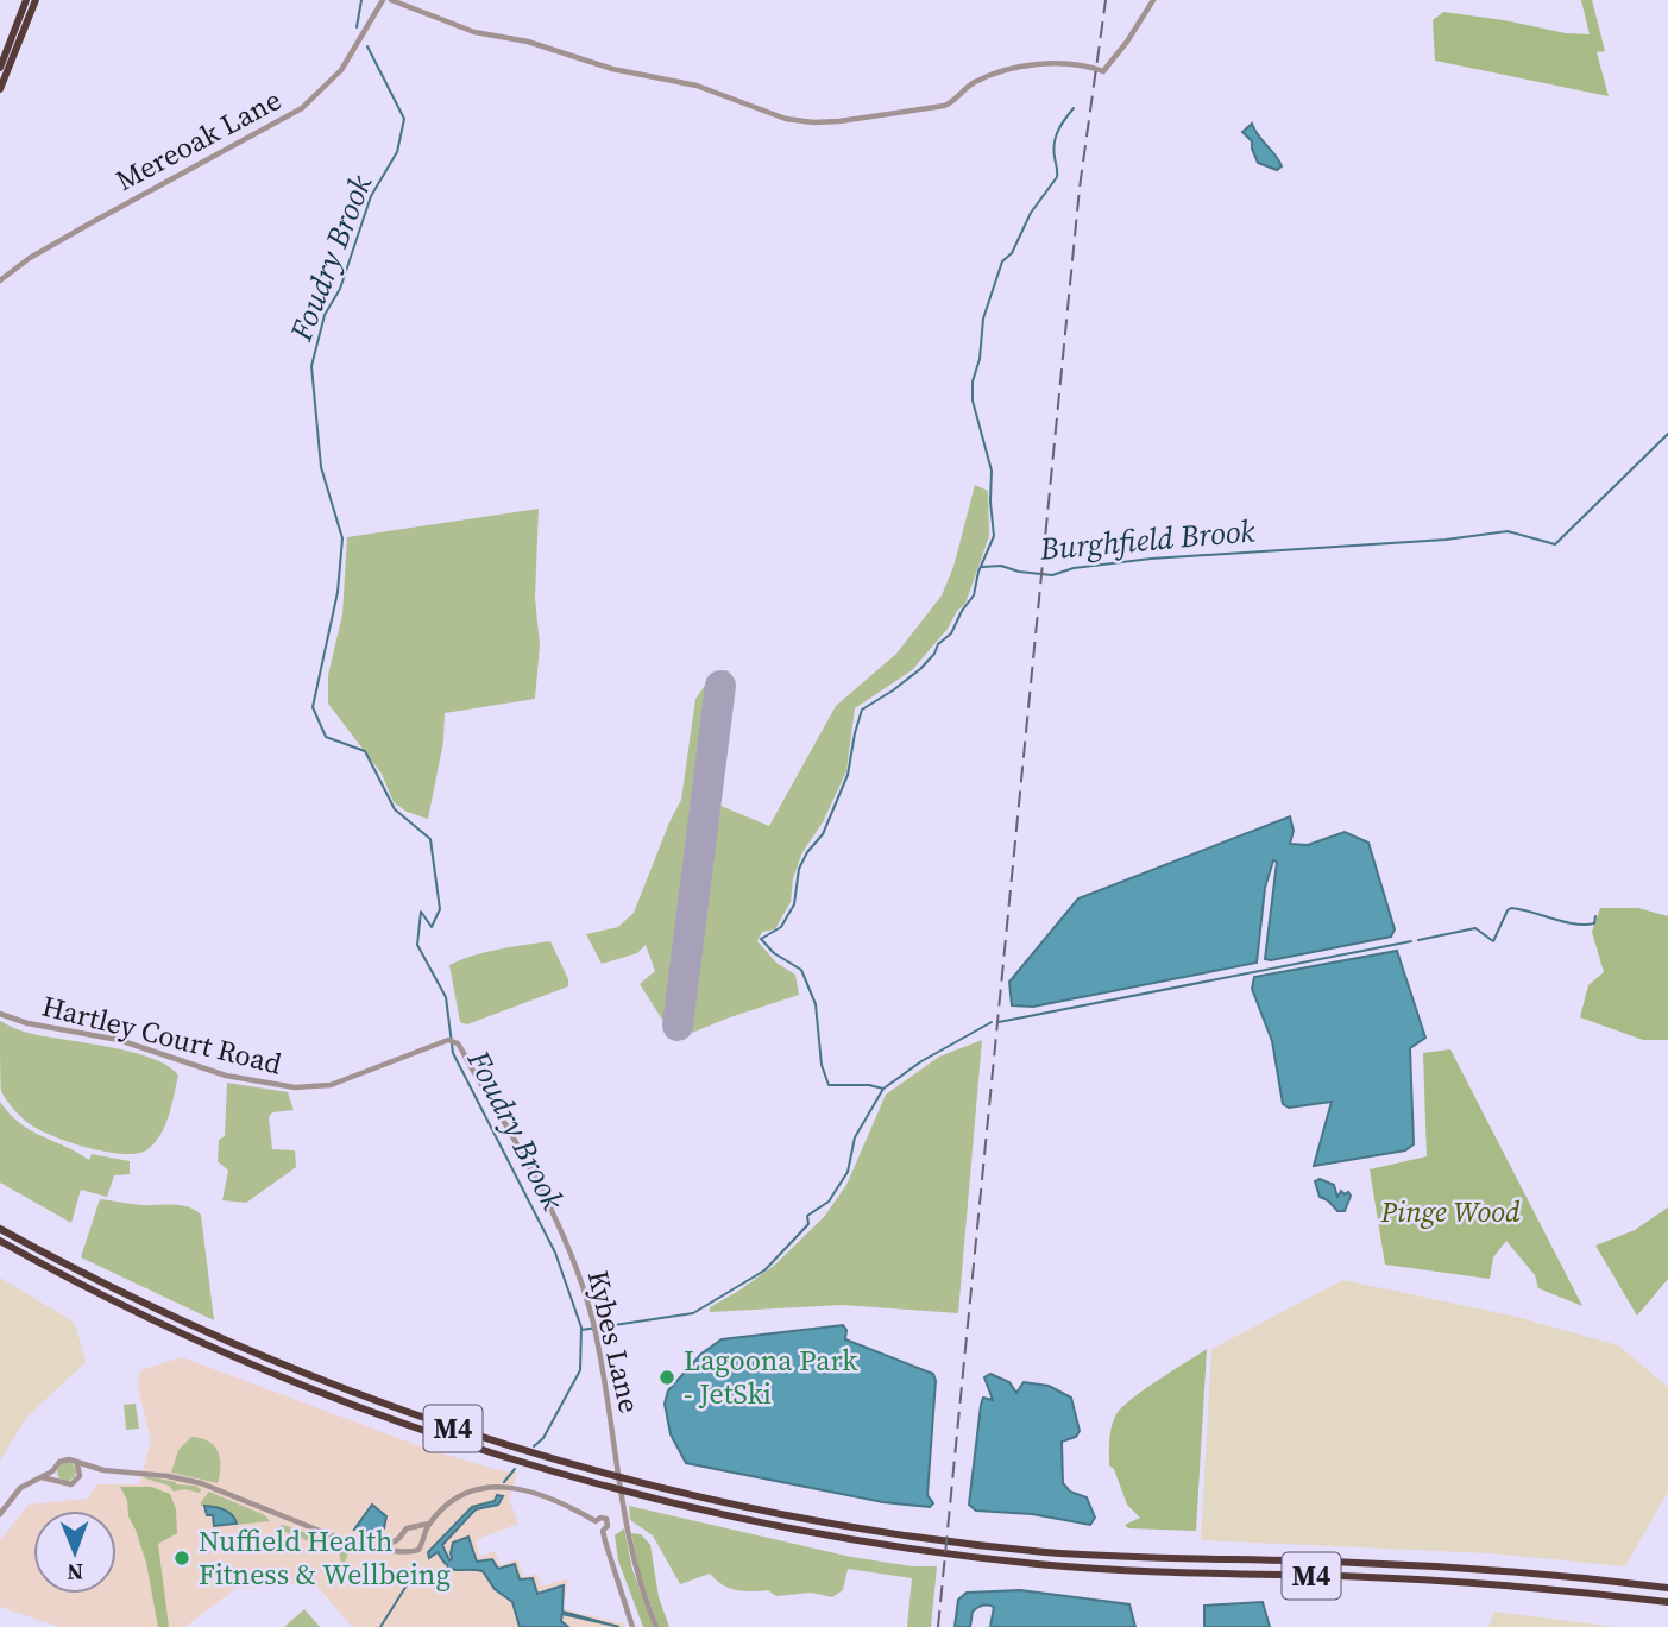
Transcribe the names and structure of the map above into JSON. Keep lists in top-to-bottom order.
{
  "streets": {
    "highway": ["M4"],
    "street": ["Mereoak Lane", "Hartley Court Road", "Kybes Lane"]
  },
  "crossings": [
    ["Hartley Court Road", "Kybes Lane"]
  ],
  "water": ["Foudry Brook", "Burghfield Brook"],
  "parks": ["Pinge Wood"],
  "places": ["Lagoona Park - JetSki", "Nuffield Health Fitness & Wellbeing"],
  "north": "bottom"
}
